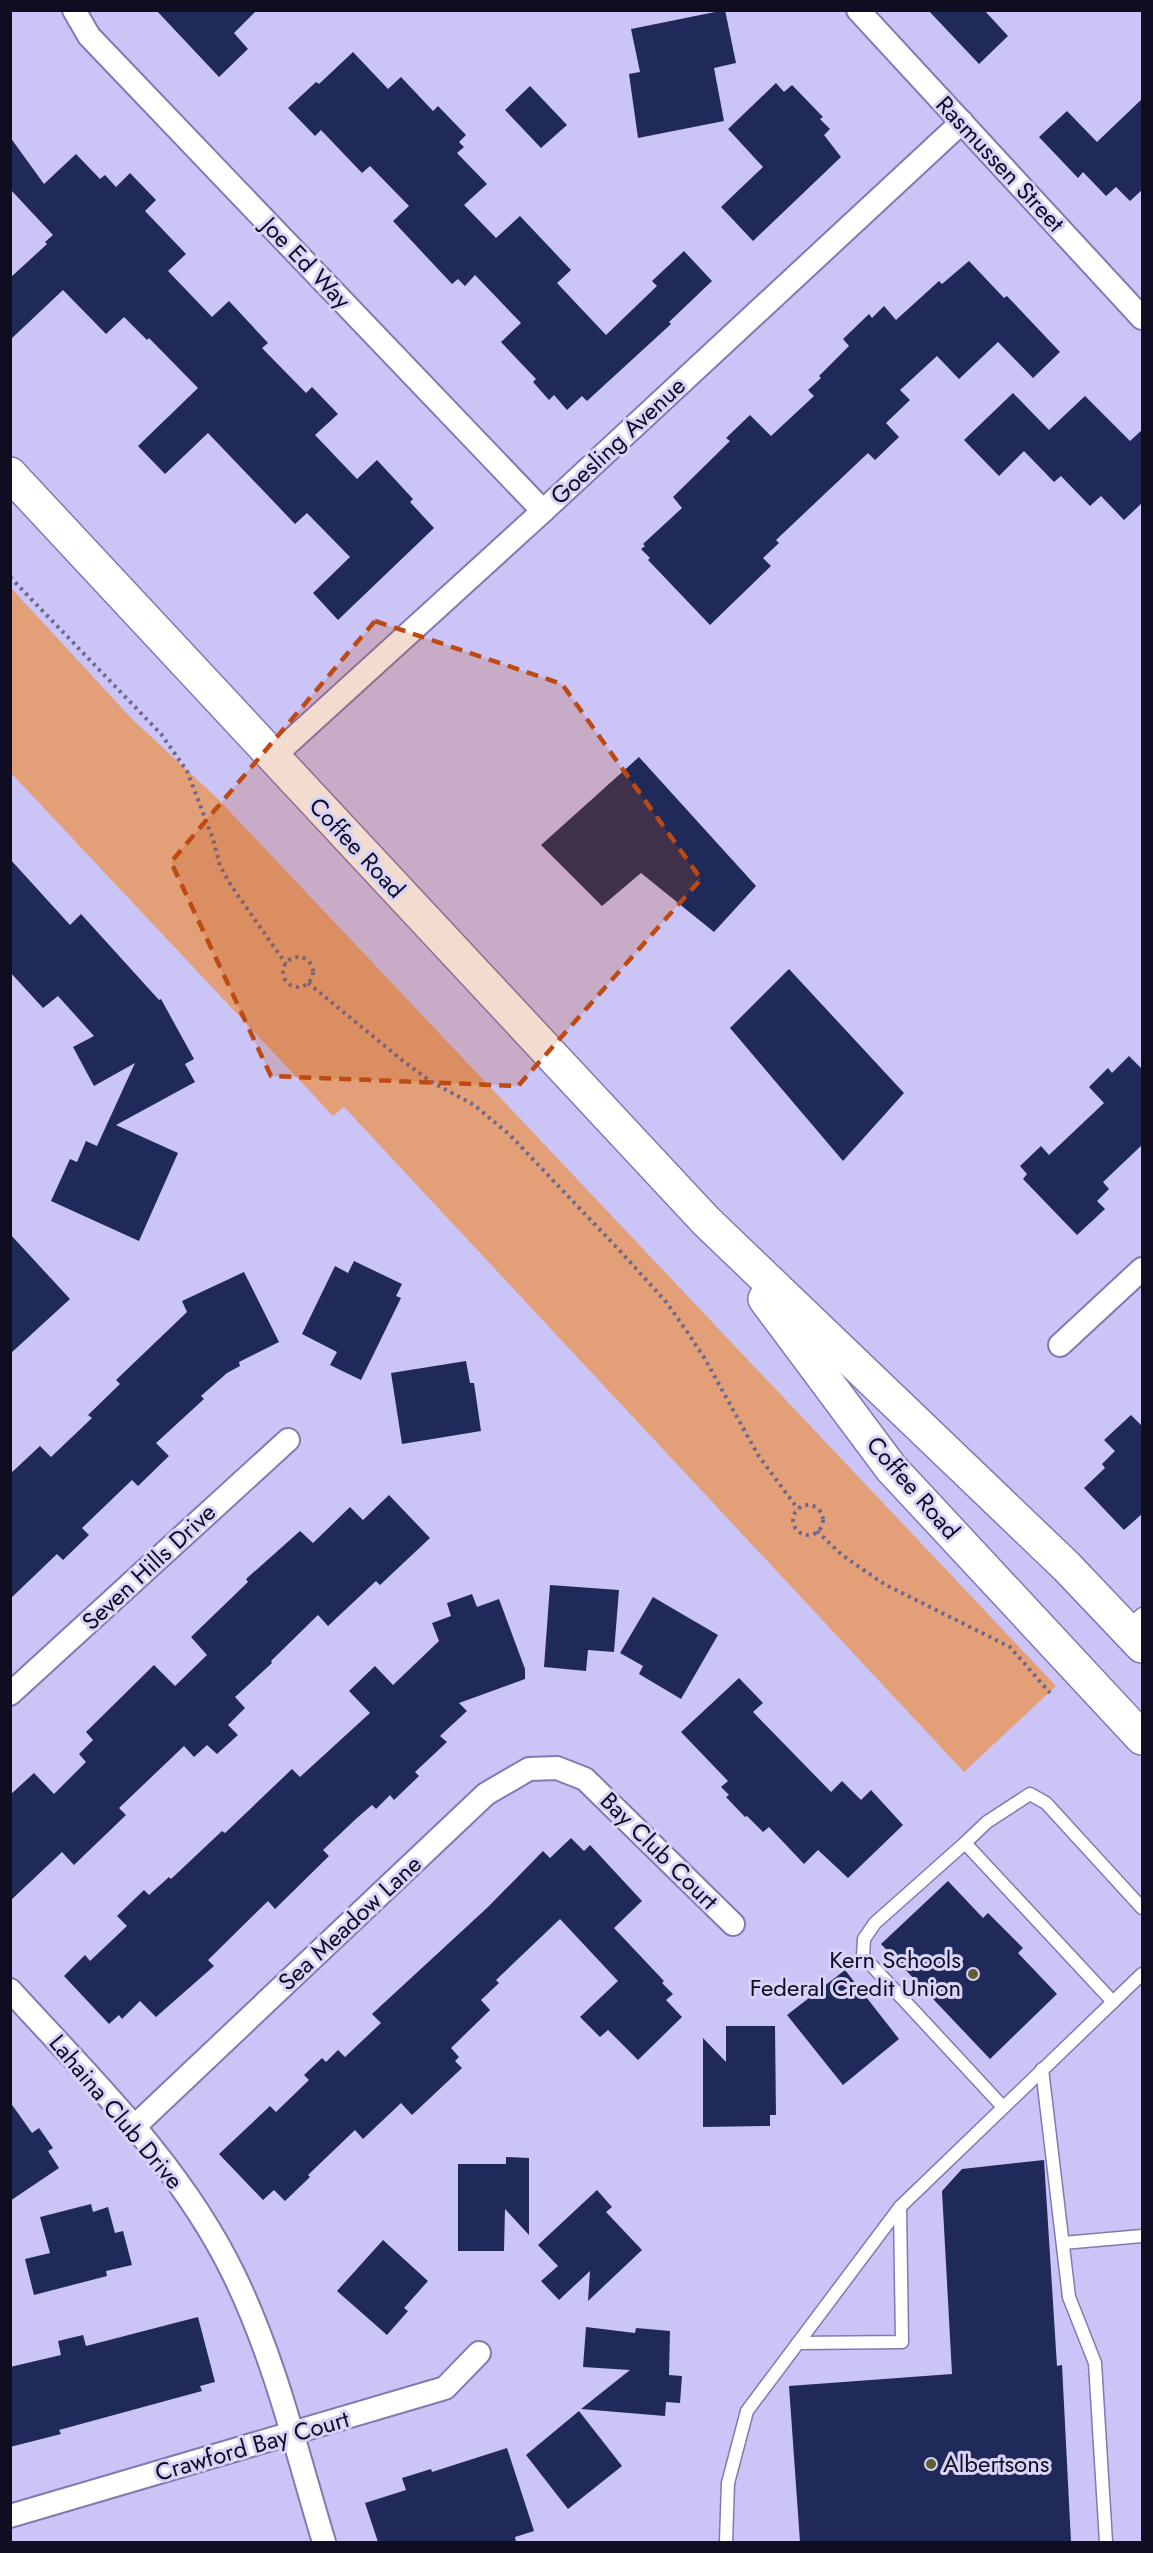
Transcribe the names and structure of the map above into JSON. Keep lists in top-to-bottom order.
{
  "streets": {
    "main road": ["Coffee Road"],
    "street": [
      "Rasmussen Street",
      "Joe Ed Way",
      "Goesling Avenue",
      "Seven Hills Drive",
      "Bay Club Court",
      "Sea Meadow Lane",
      "Lahaina Club Drive",
      "Crawford Bay Court"
    ]
  },
  "crossings": [
    ["Rasmussen Street", "Goesling Avenue"],
    ["Joe Ed Way", "Goesling Avenue"],
    ["Goesling Avenue", "Coffee Road"],
    ["Bay Club Court", "Sea Meadow Lane"],
    ["Sea Meadow Lane", "Lahaina Club Drive"],
    ["Lahaina Club Drive", "Crawford Bay Court"]
  ],
  "places": ["Kern Schools Federal Credit Union", "Albertsons"]
}
